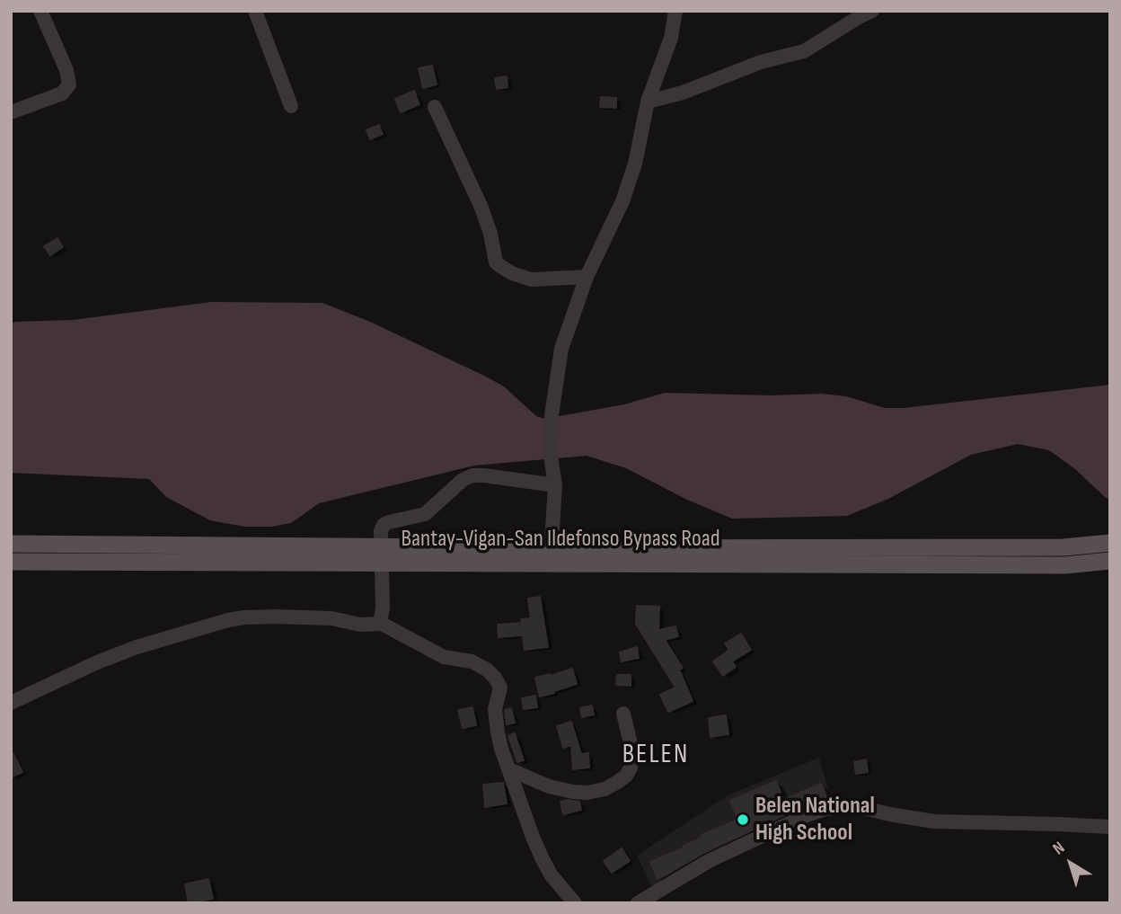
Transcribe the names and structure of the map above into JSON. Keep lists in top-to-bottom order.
{
  "streets": {
    "main road": ["Bantay-Vigan-San Ildefonso Bypass Road"]
  },
  "districts": ["BELEN"],
  "places": ["Belen National High School"],
  "north": "top left"
}
